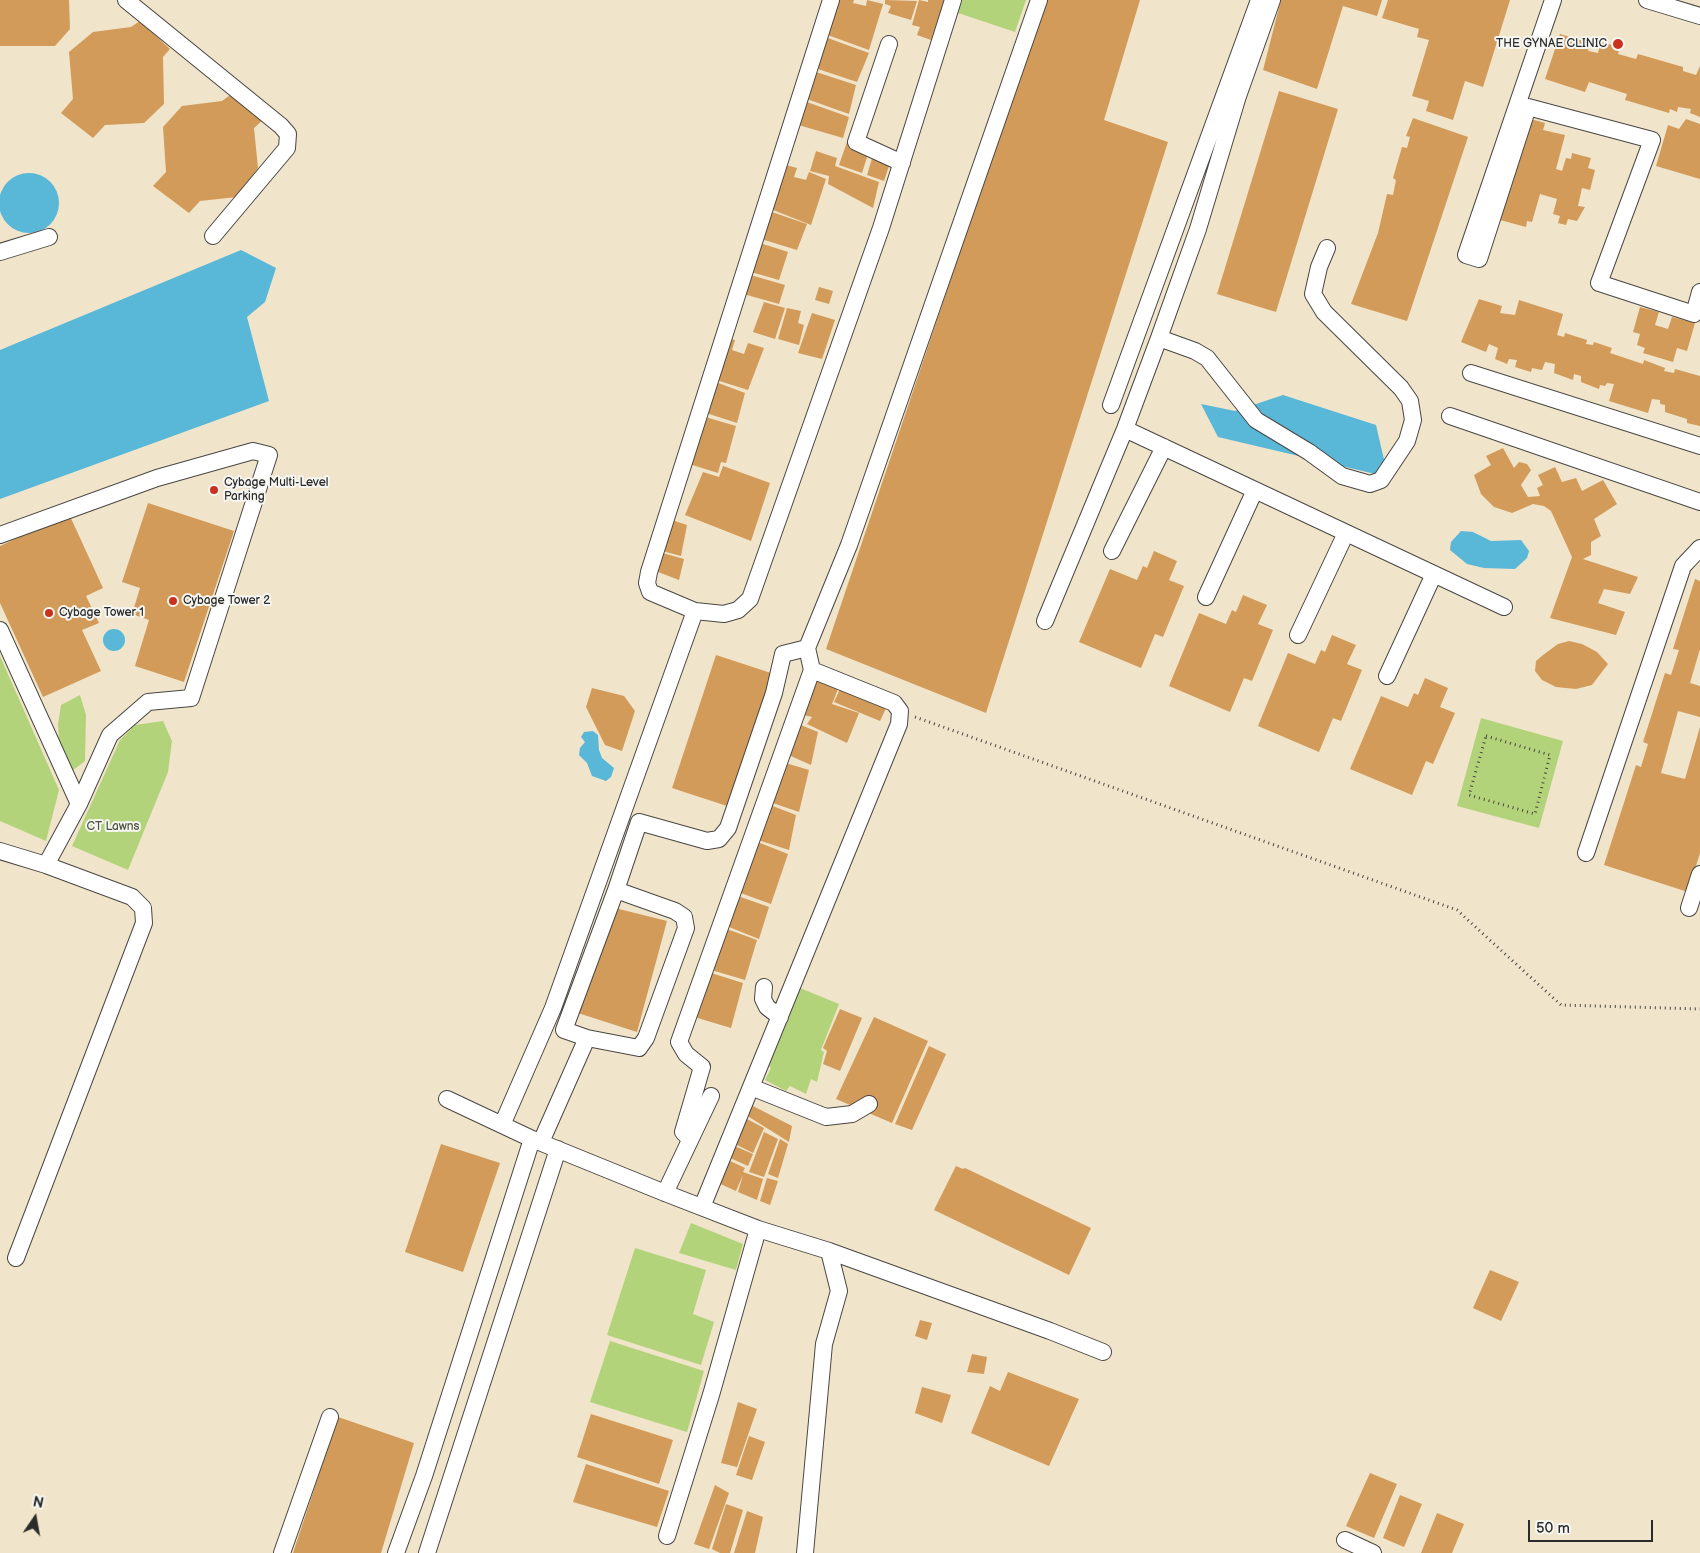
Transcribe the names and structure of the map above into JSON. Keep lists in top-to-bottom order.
{
  "parks": ["CT Lawns"],
  "places": [
    "THE GYNAE CLINIC",
    "Cybage Multi-Level Parking",
    "Cybage Tower 2",
    "Cybage Tower 1"
  ],
  "scale_bar": "50 m",
  "north": "top"
}
